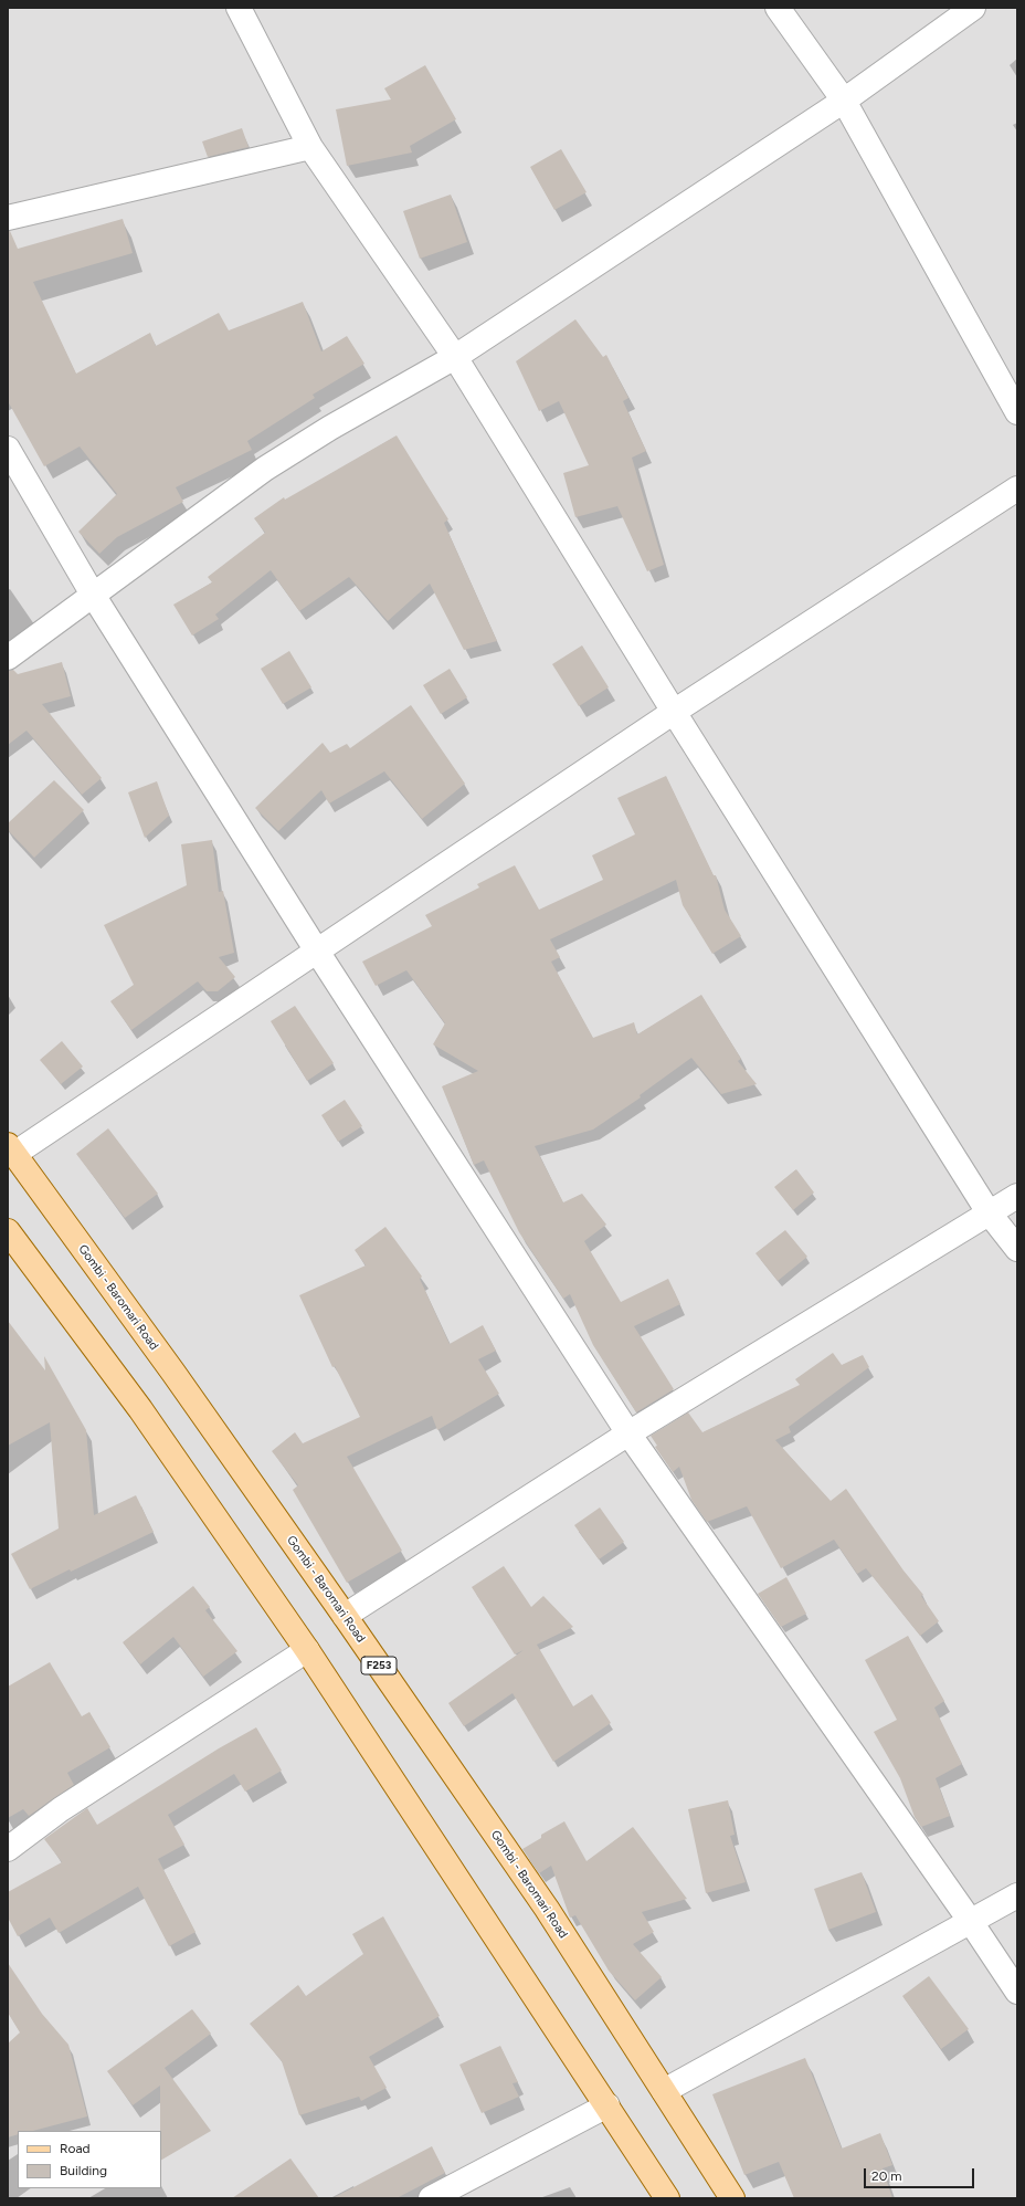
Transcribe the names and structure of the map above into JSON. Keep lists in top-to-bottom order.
{
  "streets": {
    "main road": ["Gombi - Baromari Road", "F253"]
  },
  "legend": ["Road", "Building"],
  "scale_bar": "20 m"
}
